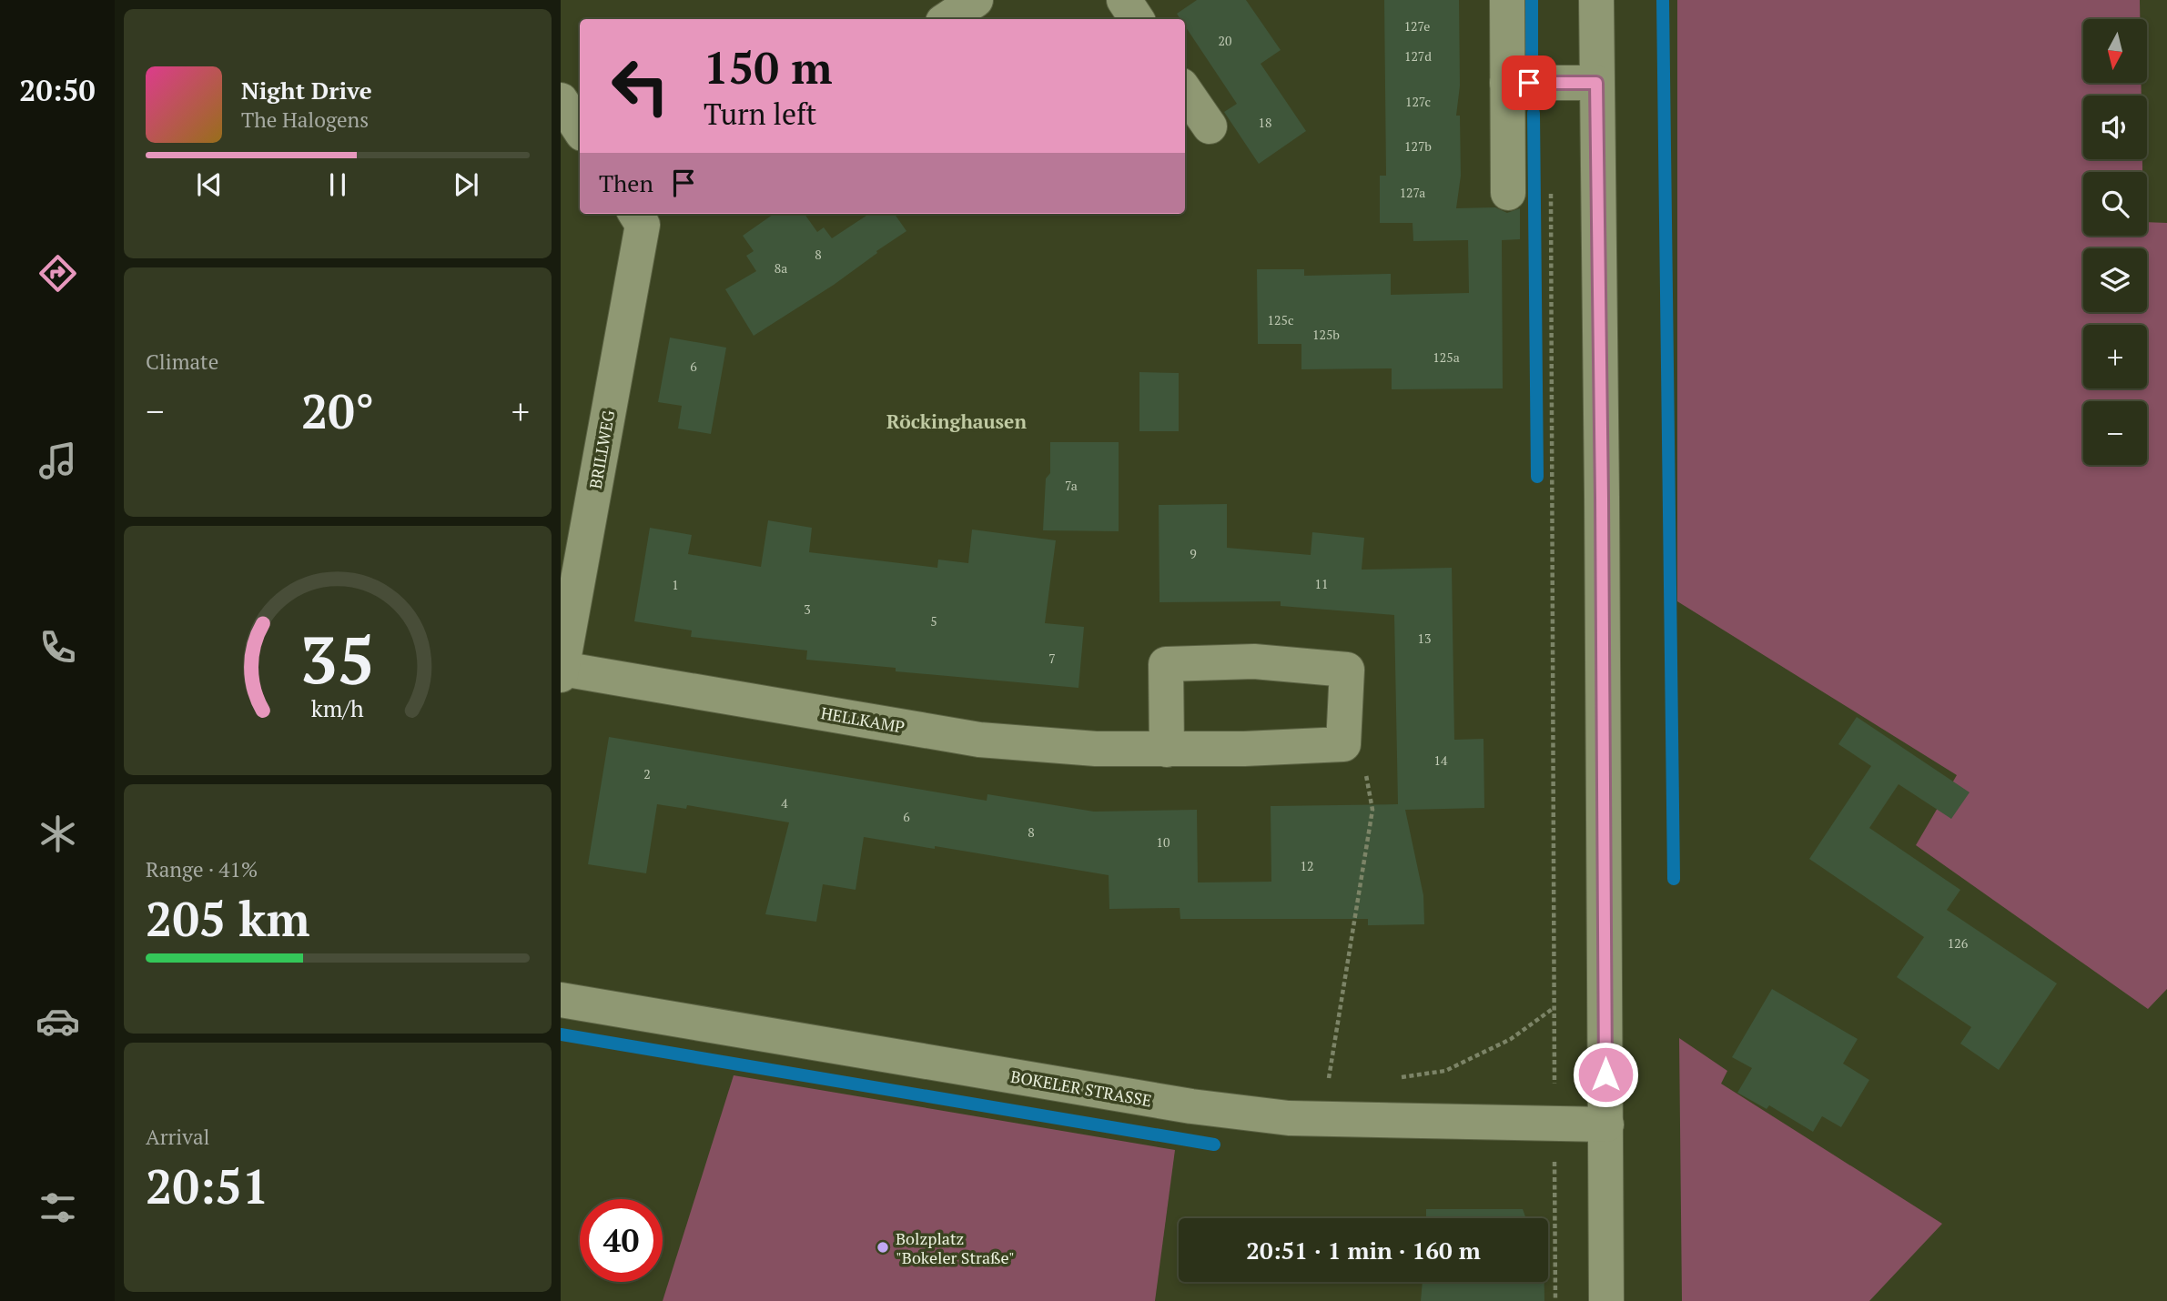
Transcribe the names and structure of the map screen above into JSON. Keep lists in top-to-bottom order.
{
  "streets": {
    "street": ["BRILLWEG", "HELLKAMP", "BOKELER STRASSE"]
  },
  "crossings": [
    ["BRILLWEG", "HELLKAMP"]
  ],
  "districts": ["Röckinghausen"],
  "places": ["Bolzplatz \"Bokeler Straße\""],
  "house_numbers": [
    "127e",
    "20",
    "127d",
    "127c",
    "18",
    "127b",
    "127a",
    "8",
    "8a",
    "125c",
    "125b",
    "125a",
    "6",
    "7a",
    "9",
    "11",
    "1",
    "3",
    "5",
    "13",
    "7",
    "14",
    "2",
    "4",
    "6",
    "8",
    "10",
    "12",
    "126"
  ],
  "north": "bottom",
  "page": {
    "tabs": "20:50",
    "map_buttons": ["+", "−"],
    "turn": ["150 m", "Turn left"],
    "song": ["Night Drive", "The Halogens"],
    "then": "Then",
    "tile": [
      "Climate",
      ["Range · 41%", "205 km"],
      ["Arrival", "20:51"]
    ],
    "heat": ["−", "20°", "+"],
    "limit": "40",
    "trip": "20:51 · 1 min · 160 m",
    "gauge": ["35", "km/h"]
  }
}
